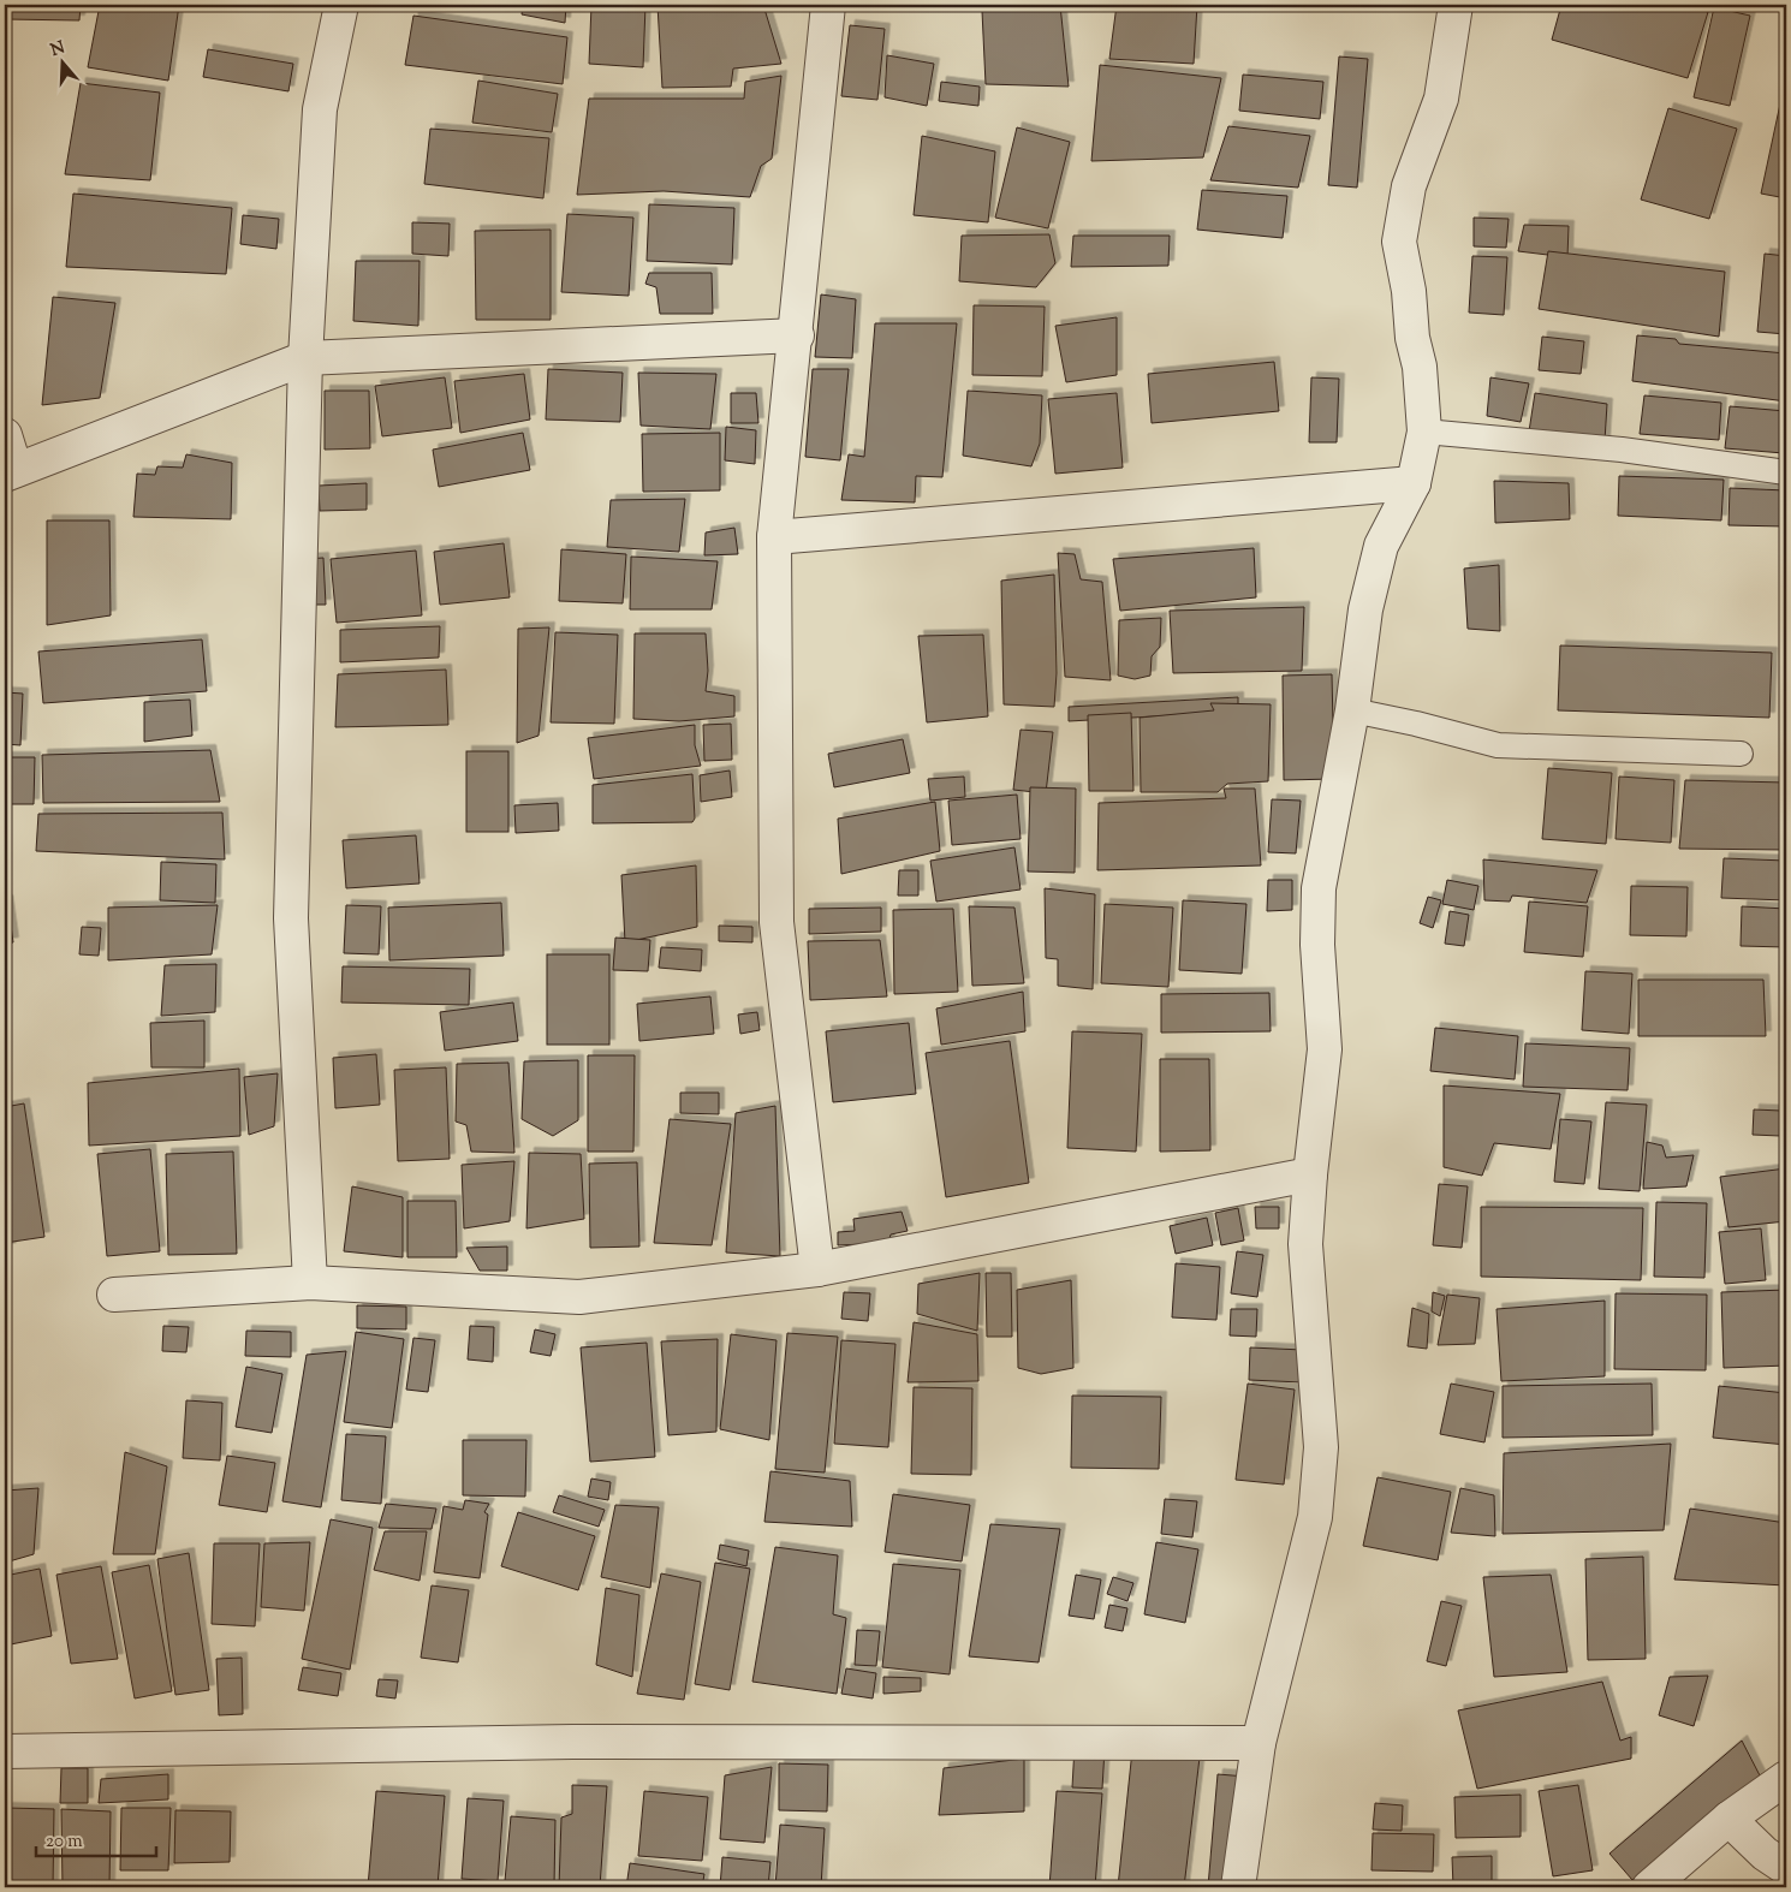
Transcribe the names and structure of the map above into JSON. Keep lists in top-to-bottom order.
{
  "scale_bar": "20 m",
  "north": "top"
}
